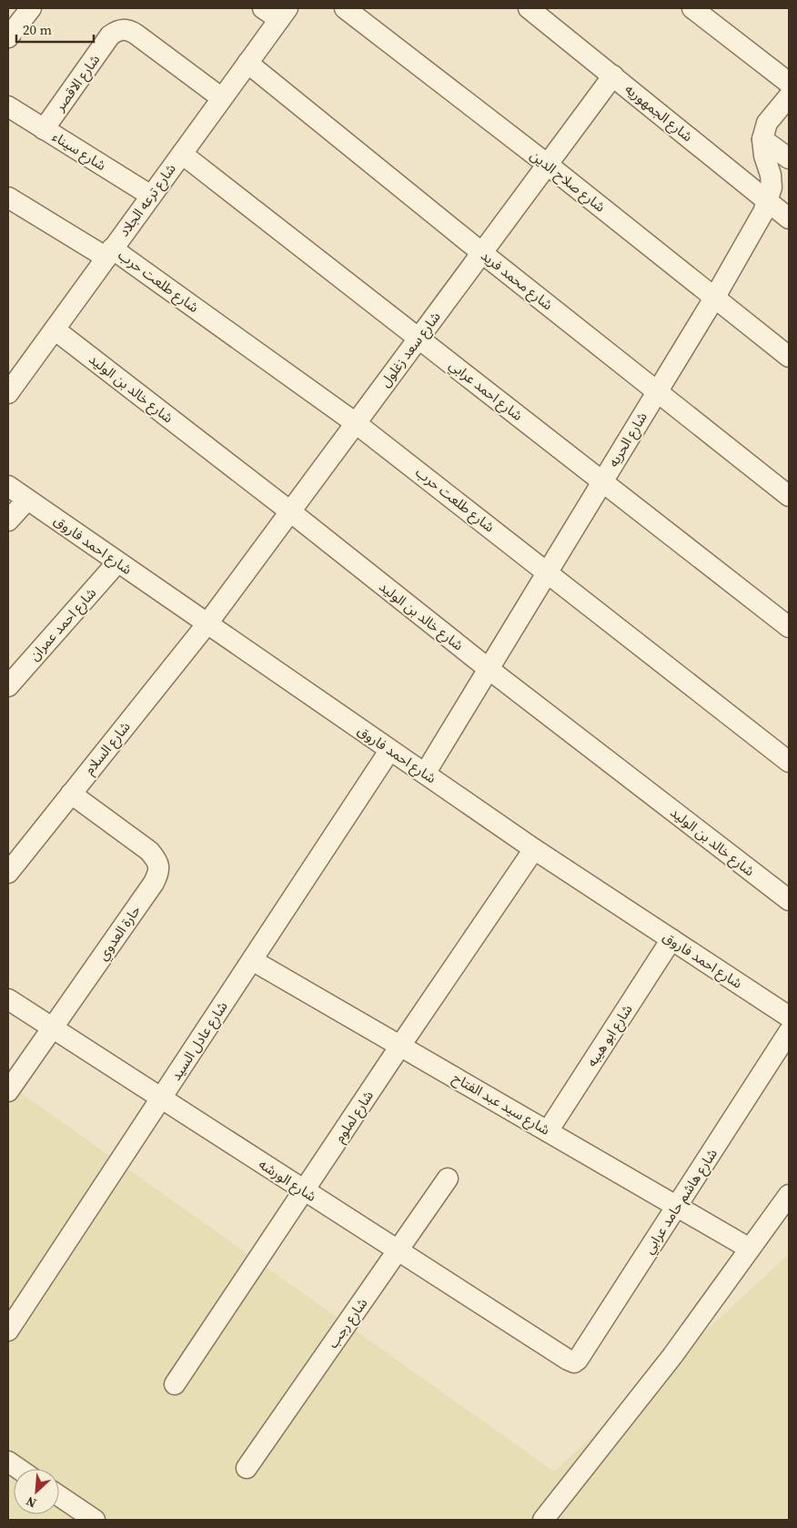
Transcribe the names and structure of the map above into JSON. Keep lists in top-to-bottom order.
{
  "streets": {
    "street": [
      "شارع الاقصر",
      "شارع الجمهوريه",
      "شارع سيناء",
      "شارع صلاح الدين",
      "شارع ترعه الجلاد",
      "شارع محمد فريد",
      "شارع طلعت حرب",
      "شارع سعد زغلول",
      "شارع خالد بن الوليد",
      "شارع احمد عرابي",
      "شارع الحريه",
      "شارع احمد فاروق",
      "شارع احمد عمران",
      "شارع السلام",
      "حارة العدوي",
      "شارع ابو هيبه",
      "شارع عادل السيد",
      "شارع سيد عبد الفتاح",
      "شارع لملوم",
      "شارع الورشه",
      "شارع هاشم حامد عرابي",
      "شارع رجب"
    ]
  },
  "crossings": [
    ["شارع الاقصر", "شارع سيناء"],
    ["شارع الاقصر", "شارع ترعه الجلاد"],
    ["شارع الجمهوريه", "شارع سعد زغلول"],
    ["شارع الجمهوريه", "شارع الحريه"],
    ["شارع سيناء", "شارع ترعه الجلاد"],
    ["شارع صلاح الدين", "شارع سعد زغلول"],
    ["شارع صلاح الدين", "شارع الحريه"],
    ["شارع ترعه الجلاد", "شارع محمد فريد"],
    ["شارع ترعه الجلاد", "شارع طلعت حرب"],
    ["شارع ترعه الجلاد", "شارع خالد بن الوليد"],
    ["شارع ترعه الجلاد", "شارع احمد عرابي"],
    ["شارع محمد فريد", "شارع سعد زغلول"],
    ["شارع محمد فريد", "شارع الحريه"],
    ["شارع طلعت حرب", "شارع سعد زغلول"],
    ["شارع طلعت حرب", "شارع الحريه"],
    ["شارع سعد زغلول", "شارع خالد بن الوليد"],
    ["شارع سعد زغلول", "شارع احمد عرابي"],
    ["شارع سعد زغلول", "شارع احمد فاروق"],
    ["شارع سعد زغلول", "شارع السلام"],
    ["شارع خالد بن الوليد", "شارع الحريه"],
    ["شارع احمد عرابي", "شارع الحريه"],
    ["شارع الحريه", "شارع احمد فاروق"],
    ["شارع احمد فاروق", "شارع احمد عمران"],
    ["شارع احمد فاروق", "شارع السلام"],
    ["شارع احمد فاروق", "شارع ابو هيبه"],
    ["شارع احمد فاروق", "شارع عادل السيد"],
    ["شارع احمد فاروق", "شارع لملوم"],
    ["شارع السلام", "حارة العدوي"],
    ["حارة العدوي", "شارع الورشه"],
    ["شارع ابو هيبه", "شارع سيد عبد الفتاح"],
    ["شارع عادل السيد", "شارع سيد عبد الفتاح"],
    ["شارع عادل السيد", "شارع الورشه"],
    ["شارع سيد عبد الفتاح", "شارع لملوم"],
    ["شارع سيد عبد الفتاح", "شارع هاشم حامد عرابي"],
    ["شارع لملوم", "شارع الورشه"],
    ["شارع الورشه", "شارع هاشم حامد عرابي"],
    ["شارع الورشه", "شارع رجب"]
  ],
  "scale_bar": "20 m",
  "north": "bottom left"
}
